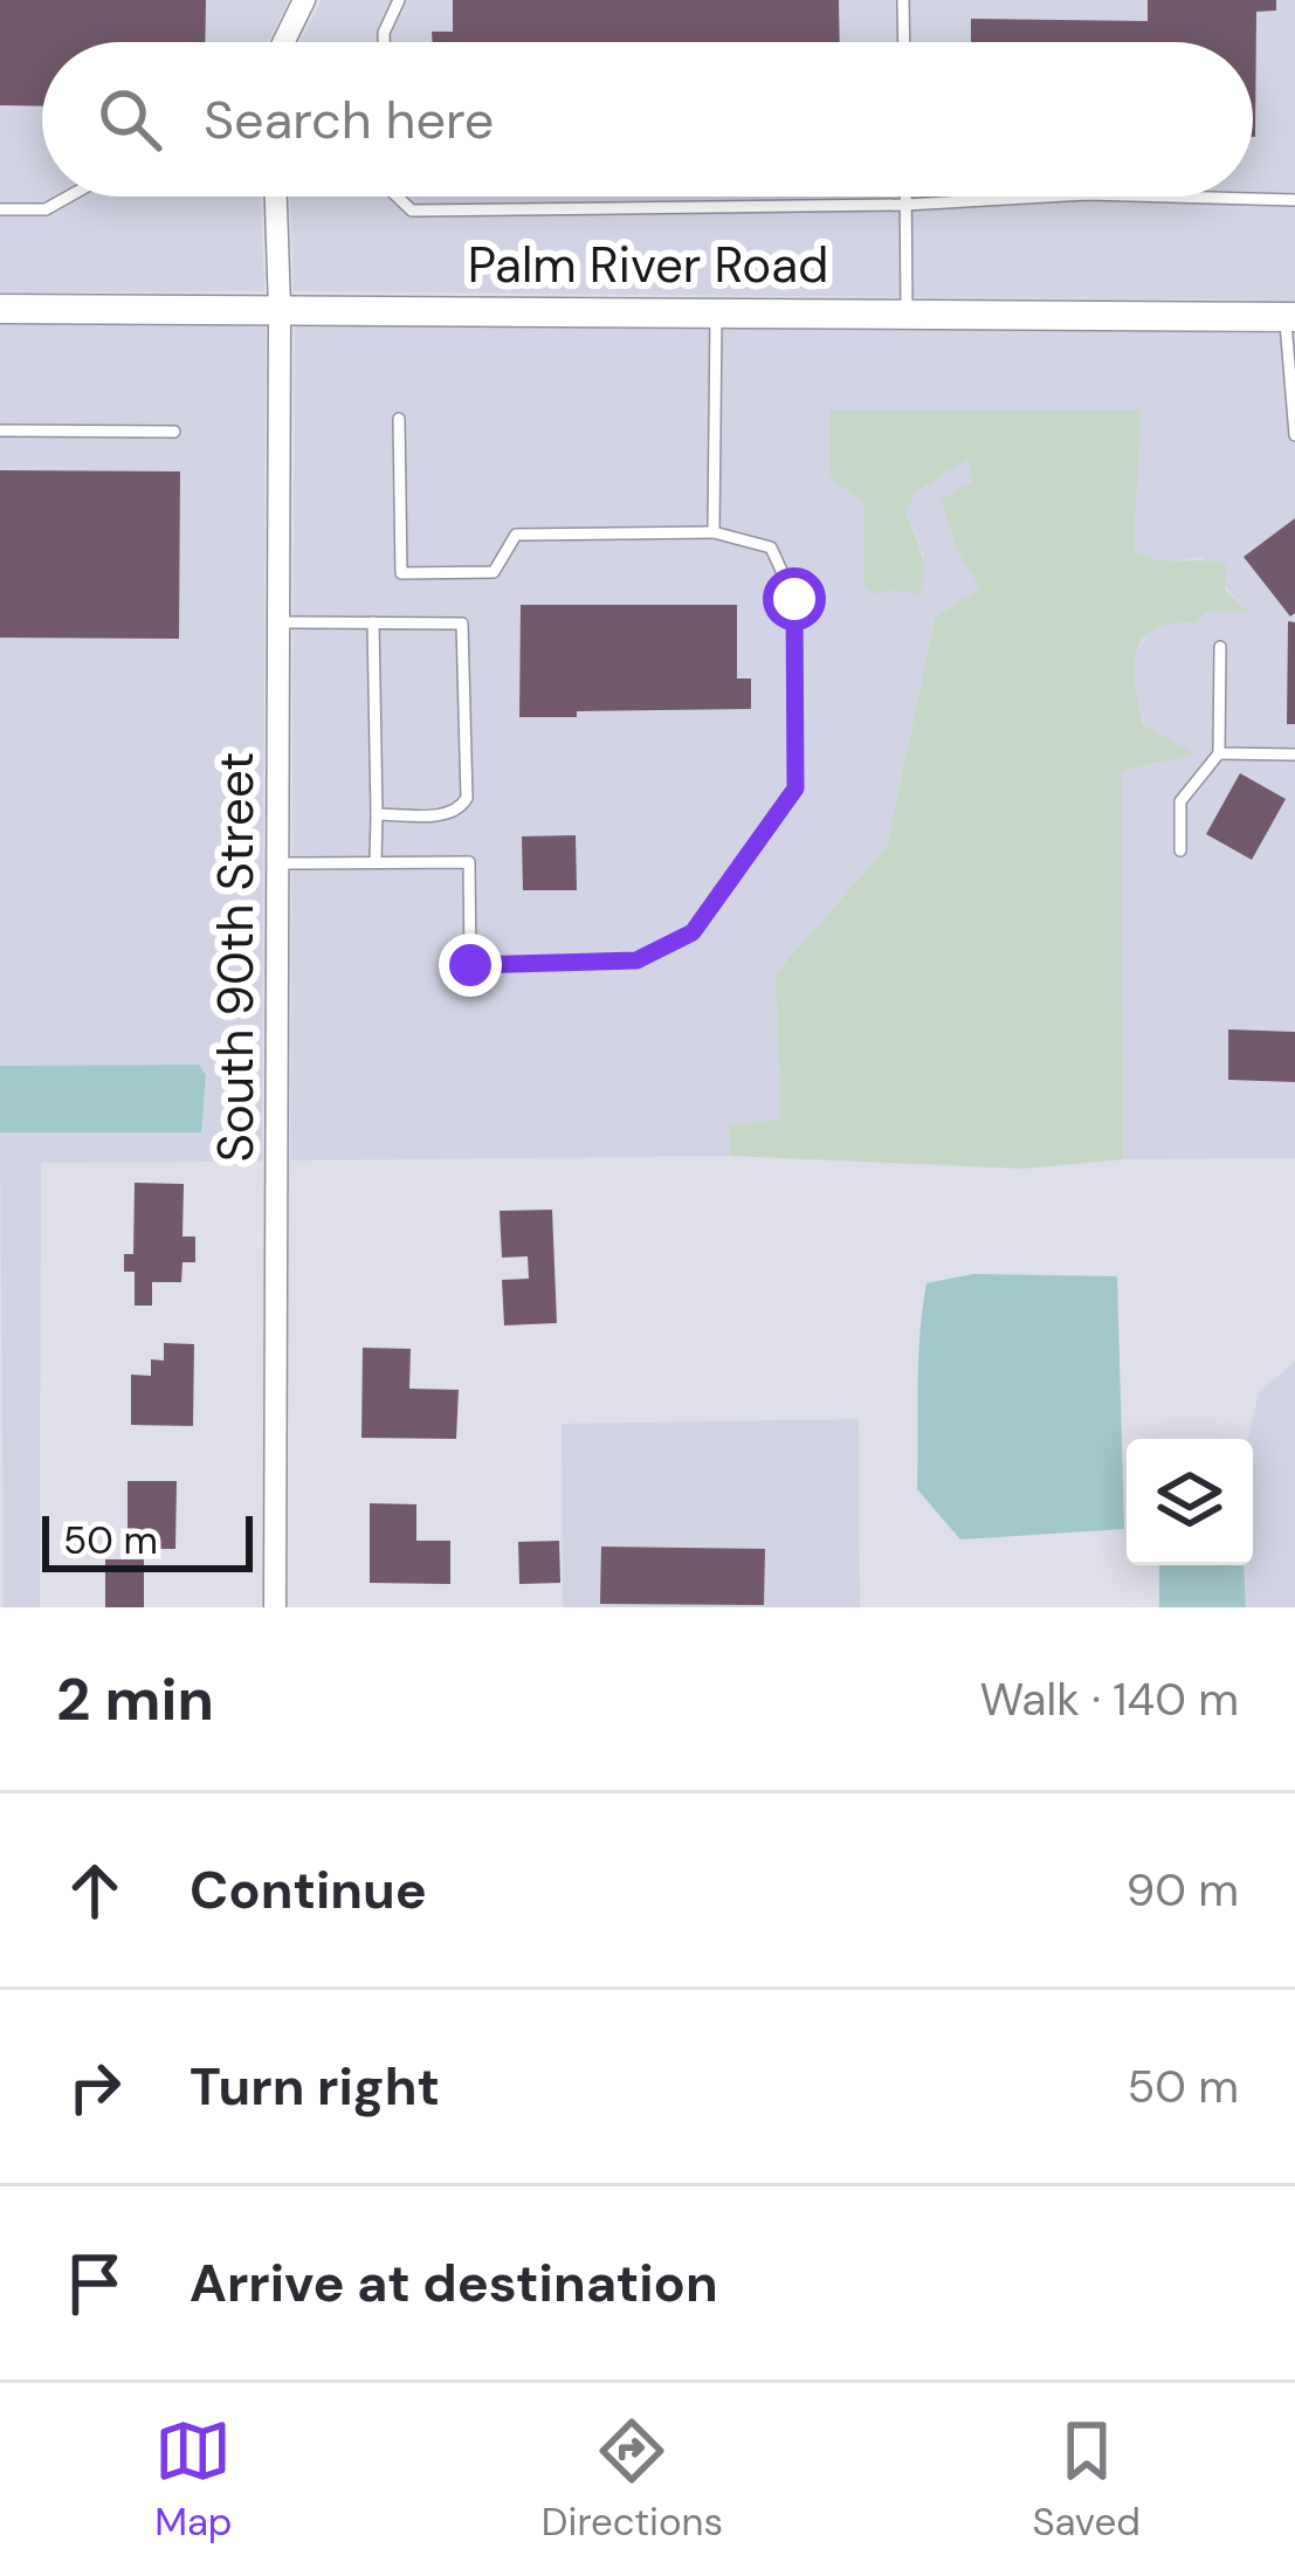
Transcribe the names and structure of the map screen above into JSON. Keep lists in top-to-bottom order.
{
  "streets": {
    "street": ["Palm River Road", "South 90th Street"]
  },
  "crossings": [
    ["Palm River Road", "South 90th Street"]
  ],
  "scale_bar": "50 m",
  "page": {
    "search": "Search here",
    "scale": "50 m",
    "heading": ["2 min", "Walk · 140 m"],
    "list": [
      ["Continue", "90 m"],
      ["Turn right", "50 m"],
      "Arrive at destination"
    ],
    "nav": ["Map", "Directions", "Saved"]
  }
}
